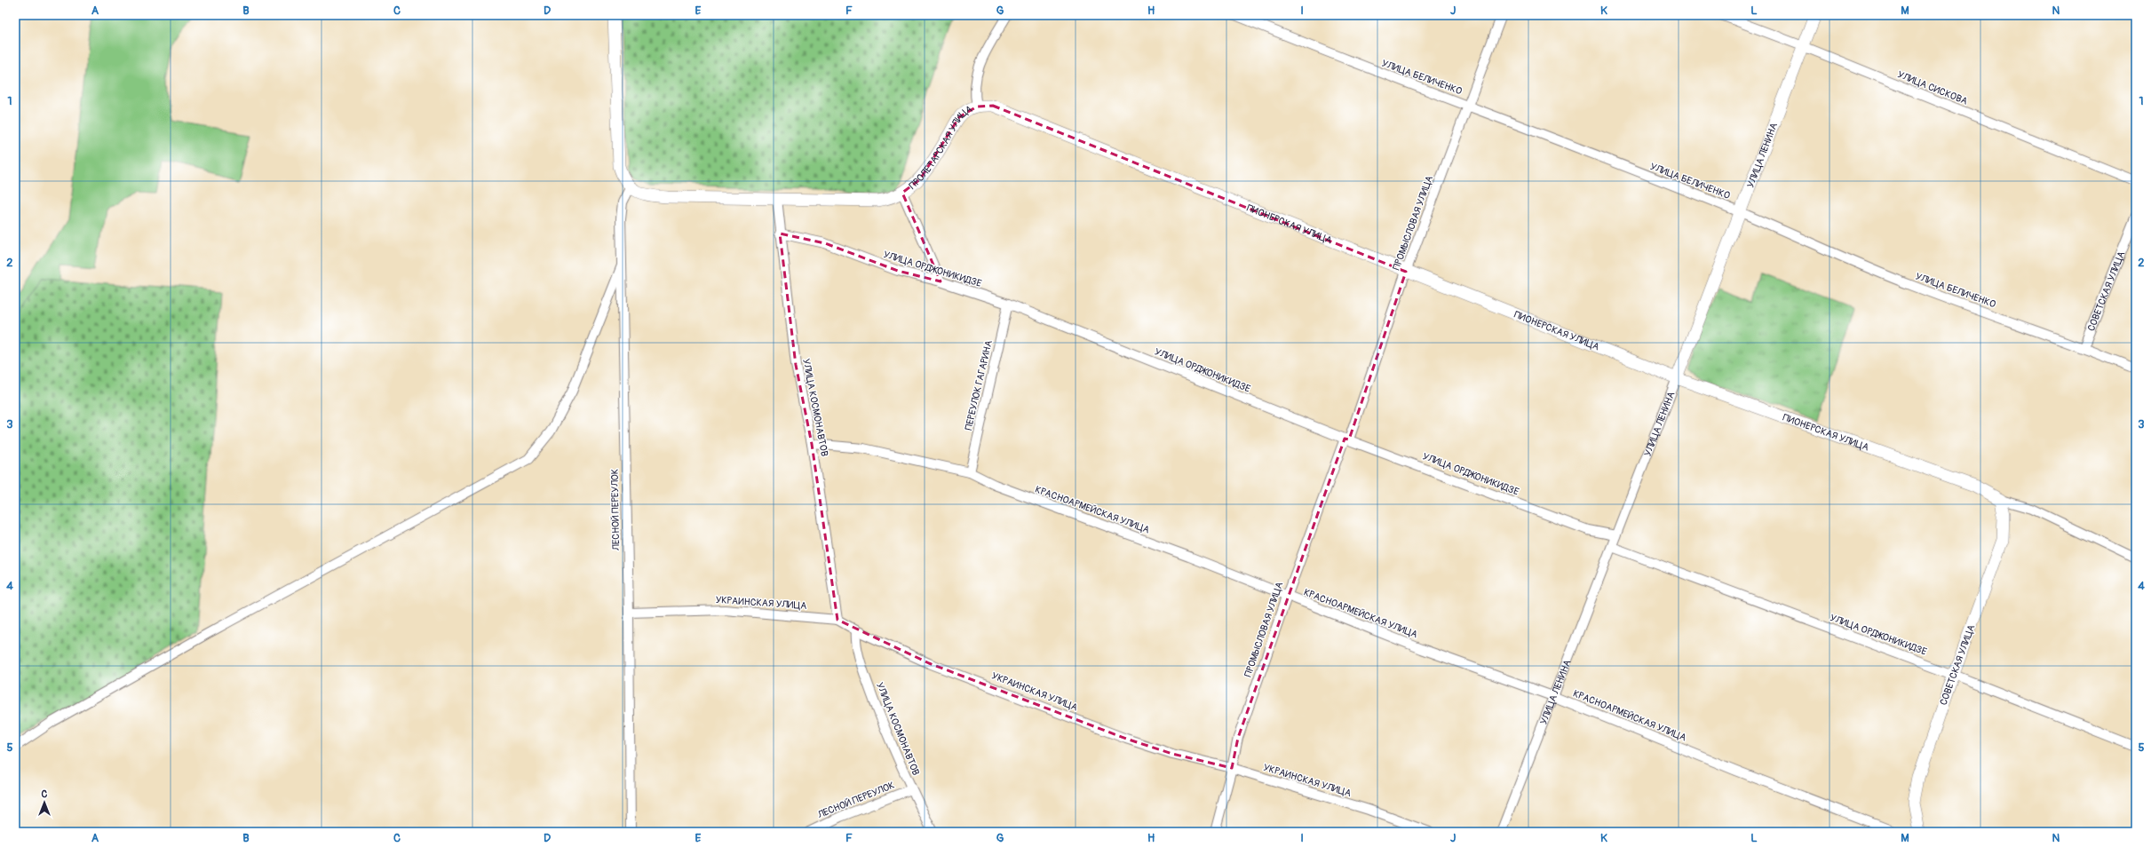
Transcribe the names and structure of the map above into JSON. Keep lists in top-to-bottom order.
{
  "streets": {
    "street": [
      "УЛИЦА БЕЛИЧЕНКО",
      "УЛИЦА СИСКОВА",
      "ПРОЛЕТАРСКАЯ УЛИЦА",
      "УЛИЦА ЛЕНИНА",
      "ПРОМЫСЛОВАЯ УЛИЦА",
      "ПИОНЕРСКАЯ УЛИЦА",
      "УЛИЦА ОРДЖОНИКИДЗЕ",
      "СОВЕТСКАЯ УЛИЦА",
      "ПЕРЕУЛОК ГАГАРИНА",
      "УЛИЦА КОСМОНАВТОВ",
      "ЛЕСНОЙ ПЕРЕУЛОК",
      "КРАСНОАРМЕЙСКАЯ УЛИЦА",
      "УКРАИНСКАЯ УЛИЦА"
    ]
  },
  "crossings": [
    ["УЛИЦА БЕЛИЧЕНКО", "УЛИЦА ЛЕНИНА"],
    ["УЛИЦА БЕЛИЧЕНКО", "ПРОМЫСЛОВАЯ УЛИЦА"],
    ["УЛИЦА БЕЛИЧЕНКО", "СОВЕТСКАЯ УЛИЦА"],
    ["УЛИЦА СИСКОВА", "УЛИЦА ЛЕНИНА"],
    ["ПРОЛЕТАРСКАЯ УЛИЦА", "ПИОНЕРСКАЯ УЛИЦА"],
    ["ПРОЛЕТАРСКАЯ УЛИЦА", "УЛИЦА ОРДЖОНИКИДЗЕ"],
    ["УЛИЦА ЛЕНИНА", "ПИОНЕРСКАЯ УЛИЦА"],
    ["УЛИЦА ЛЕНИНА", "УЛИЦА ОРДЖОНИКИДЗЕ"],
    ["УЛИЦА ЛЕНИНА", "КРАСНОАРМЕЙСКАЯ УЛИЦА"],
    ["ПРОМЫСЛОВАЯ УЛИЦА", "ПИОНЕРСКАЯ УЛИЦА"],
    ["ПРОМЫСЛОВАЯ УЛИЦА", "УЛИЦА ОРДЖОНИКИДЗЕ"],
    ["ПРОМЫСЛОВАЯ УЛИЦА", "КРАСНОАРМЕЙСКАЯ УЛИЦА"],
    ["ПРОМЫСЛОВАЯ УЛИЦА", "УКРАИНСКАЯ УЛИЦА"],
    ["ПИОНЕРСКАЯ УЛИЦА", "СОВЕТСКАЯ УЛИЦА"],
    ["УЛИЦА ОРДЖОНИКИДЗЕ", "СОВЕТСКАЯ УЛИЦА"],
    ["УЛИЦА ОРДЖОНИКИДЗЕ", "ПЕРЕУЛОК ГАГАРИНА"],
    ["УЛИЦА ОРДЖОНИКИДЗЕ", "УЛИЦА КОСМОНАВТОВ"],
    ["ПЕРЕУЛОК ГАГАРИНА", "КРАСНОАРМЕЙСКАЯ УЛИЦА"],
    ["УЛИЦА КОСМОНАВТОВ", "ЛЕСНОЙ ПЕРЕУЛОК"],
    ["УЛИЦА КОСМОНАВТОВ", "КРАСНОАРМЕЙСКАЯ УЛИЦА"],
    ["УЛИЦА КОСМОНАВТОВ", "УКРАИНСКАЯ УЛИЦА"],
    ["ЛЕСНОЙ ПЕРЕУЛОК", "УКРАИНСКАЯ УЛИЦА"]
  ],
  "north": "top",
  "grid": {
    "columns": [
      "A",
      "B",
      "C",
      "D",
      "E",
      "F",
      "G",
      "H",
      "I",
      "J",
      "K",
      "L",
      "M",
      "N"
    ],
    "rows": [
      "1",
      "2",
      "3",
      "4",
      "5"
    ]
  }
}
